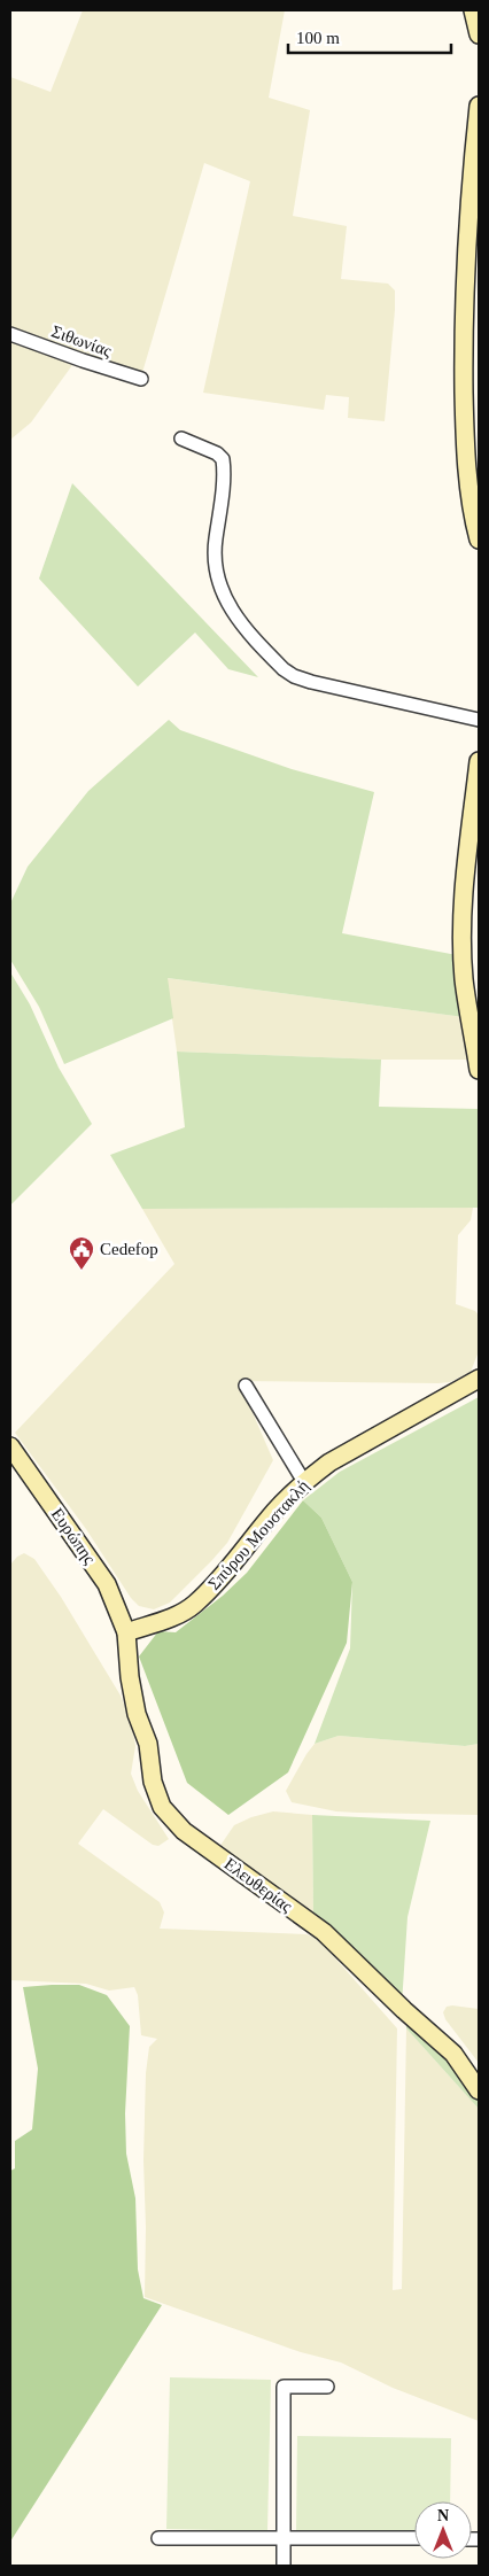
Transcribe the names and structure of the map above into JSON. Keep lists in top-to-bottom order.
{
  "streets": {
    "street": [
      "Σιθωνίας",
      "Σπύρου Μουστακλή",
      "Ευρώπης",
      "Ελευθερίας"
    ]
  },
  "crossings": [
    ["Σπύρου Μουστακλή", "Ευρώπης"],
    ["Σπύρου Μουστακλή", "Ελευθερίας"],
    ["Ευρώπης", "Ελευθερίας"]
  ],
  "places": {
    "public building": ["Cedefop"]
  },
  "scale_bar": "100 m",
  "north": "top"
}
